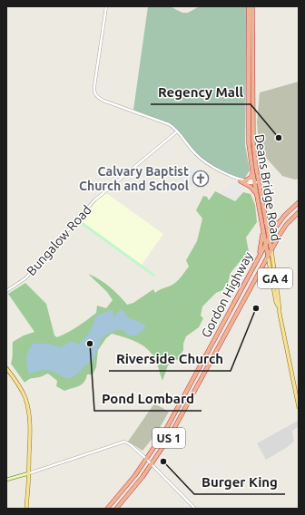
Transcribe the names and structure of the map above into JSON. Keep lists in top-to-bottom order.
{
  "streets": {
    "highway": [
      "Deans Bridge Road",
      "GA 4",
      "Gordon Highway",
      "US 1"
    ],
    "street": ["Bungalow Road"]
  },
  "crossings": [
    ["Deans Bridge Road", "Gordon Highway"],
    ["Deans Bridge Road", "US 1"],
    ["Gordon Highway", "US 1"]
  ],
  "places": {
    "other": [
      "Regency Mall",
      "Riverside Church",
      "Pond Lombard",
      "Burger King"
    ],
    "church": ["Calvary Baptist Church and School"]
  }
}
